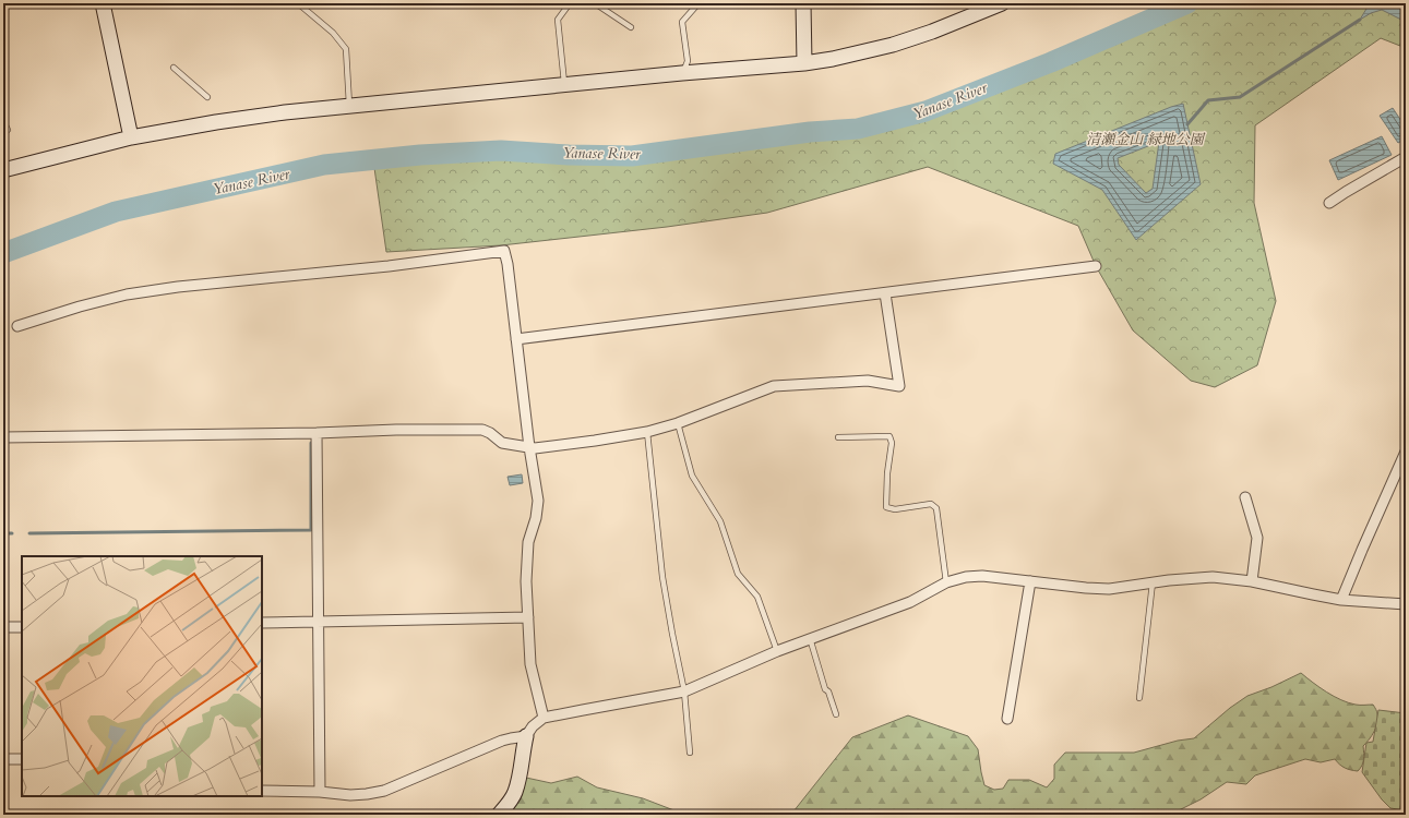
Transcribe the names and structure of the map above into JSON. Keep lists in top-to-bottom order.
{
  "water": ["Yanase River"],
  "parks": ["清瀬金山 緑地公園"]
}
